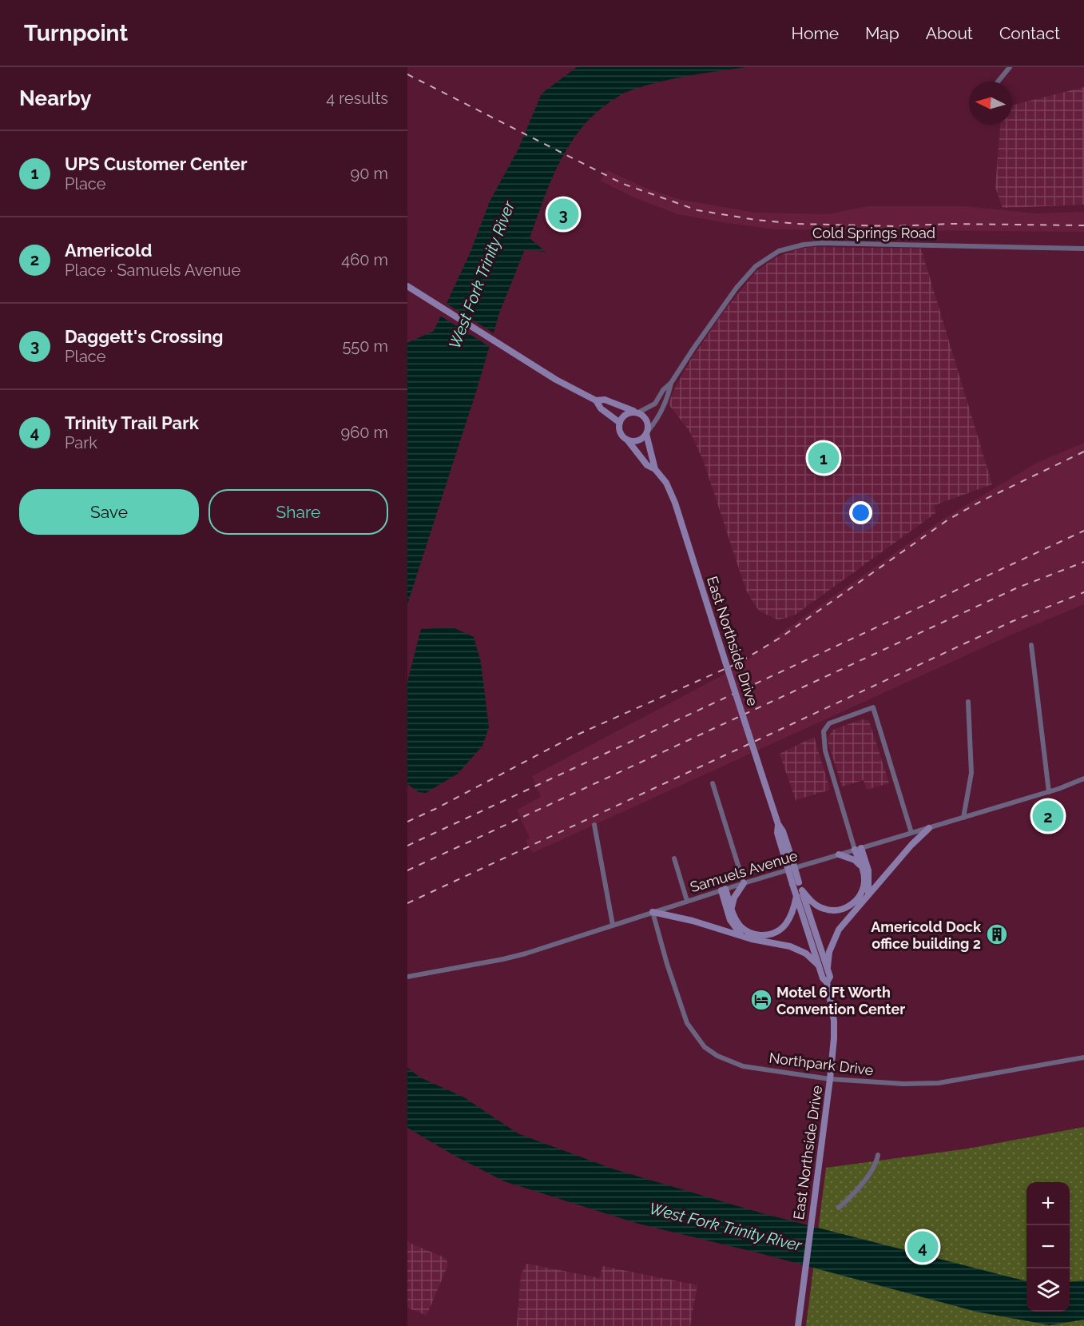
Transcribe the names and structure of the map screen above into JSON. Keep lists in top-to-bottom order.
{
  "streets": {
    "street": [
      "Cold Springs Road",
      "East Northside Drive",
      "Samuels Avenue",
      "Northpark Drive"
    ]
  },
  "crossings": [
    ["Cold Springs Road", "East Northside Drive"],
    ["East Northside Drive", "Northpark Drive"],
    ["Samuels Avenue", "Northpark Drive"]
  ],
  "water": ["West Fork Trinity River"],
  "places": {
    "building": ["Americold Dock office building 2"],
    "hotel": ["Motel 6 Ft Worth Convention Center"]
  },
  "north": "left",
  "page": {
    "header": "Turnpoint",
    "nav": [
      "Home",
      "Map",
      "About",
      "Contact"
    ],
    "heading": ["Nearby", "4 results"],
    "list": [
      {
        "mark": "1",
        "name": "UPS Customer Center",
        "note": "Place",
        "value": "90 m"
      },
      {
        "mark": "2",
        "name": "Americold",
        "note": "Place · Samuels Avenue",
        "value": "460 m"
      },
      {
        "mark": "3",
        "name": "Daggett's Crossing",
        "note": "Place",
        "value": "550 m"
      },
      {
        "mark": "4",
        "name": "Trinity Trail Park",
        "note": "Park",
        "value": "960 m"
      }
    ],
    "pins": [
      "3",
      "1",
      "2",
      "4"
    ],
    "buttons": ["Save", "Share"],
    "map_buttons": ["+", "−"]
  }
}
